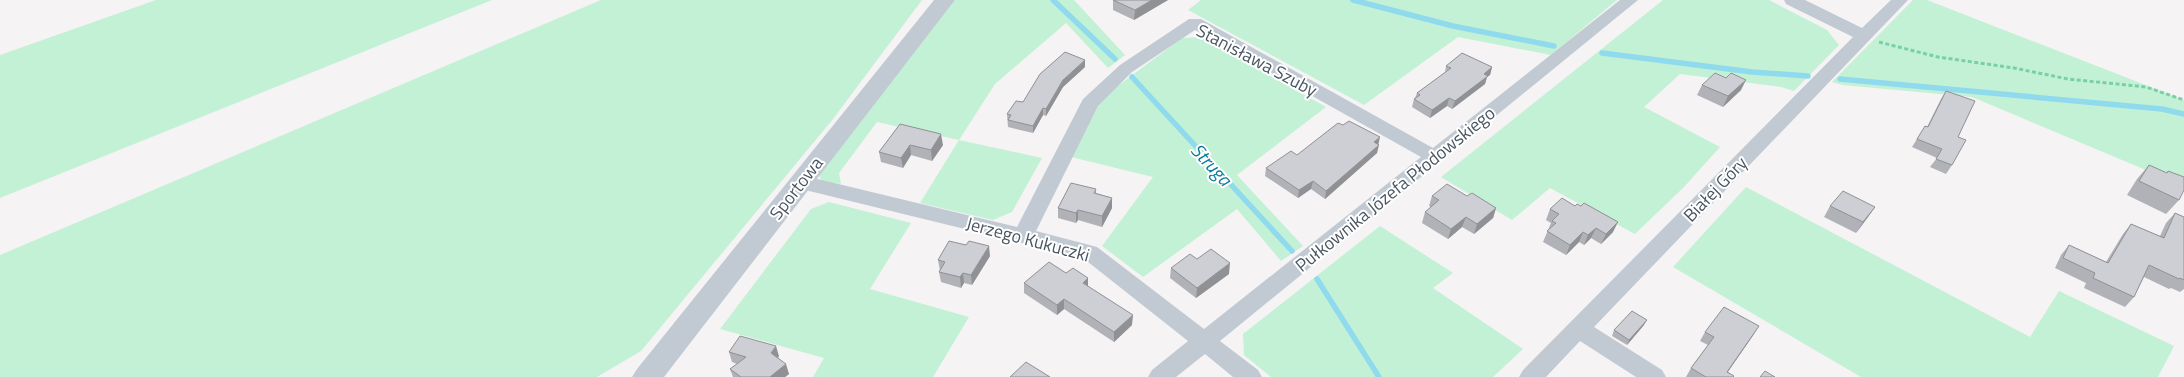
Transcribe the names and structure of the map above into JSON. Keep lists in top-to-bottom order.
{
  "streets": {
    "street": [
      "Stanisława Szuby",
      "Sportowa",
      "Pułkownika Józefa Płodowskiego",
      "Białej Góry",
      "Jerzego Kukuczki"
    ]
  },
  "crossings": [
    ["Stanisława Szuby", "Pułkownika Józefa Płodowskiego"],
    ["Stanisława Szuby", "Jerzego Kukuczki"],
    ["Sportowa", "Jerzego Kukuczki"],
    ["Pułkownika Józefa Płodowskiego", "Jerzego Kukuczki"]
  ],
  "water": ["Struga"]
}
